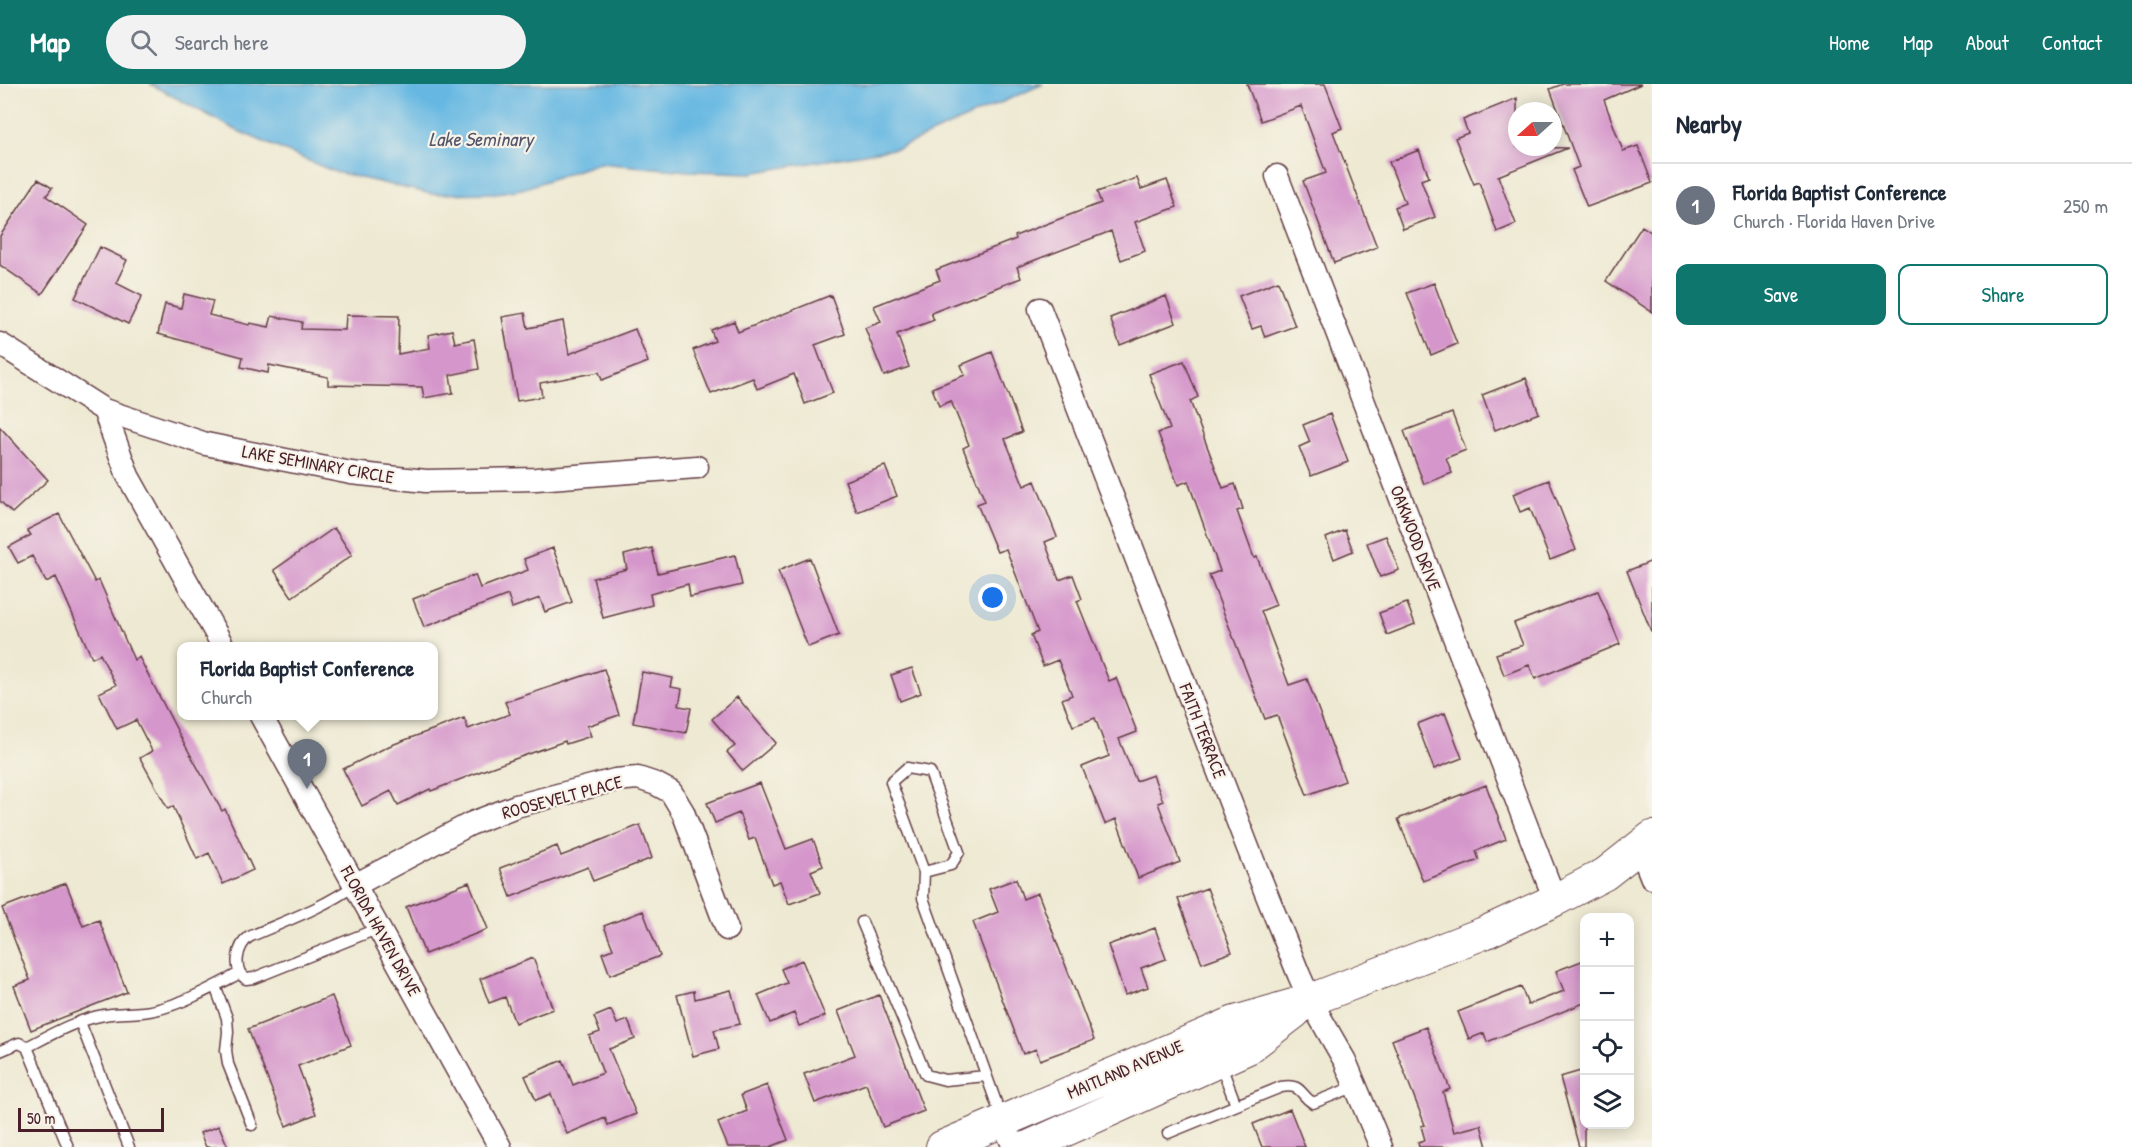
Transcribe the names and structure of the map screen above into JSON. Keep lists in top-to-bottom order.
{
  "streets": {
    "main road": ["MAITLAND AVENUE"],
    "street": [
      "LAKE SEMINARY CIRCLE",
      "OAKWOOD DRIVE",
      "FAITH TERRACE",
      "ROOSEVELT PLACE",
      "FLORIDA HAVEN DRIVE"
    ]
  },
  "crossings": [
    ["OAKWOOD DRIVE", "MAITLAND AVENUE"],
    ["FAITH TERRACE", "MAITLAND AVENUE"],
    ["ROOSEVELT PLACE", "FLORIDA HAVEN DRIVE"]
  ],
  "water": ["Lake Seminary"],
  "scale_bar": "50 m",
  "north": "left",
  "page": {
    "header": "Map",
    "search": "Search here",
    "nav": [
      "Home",
      "Map",
      "About",
      "Contact"
    ],
    "heading": "Nearby",
    "list": [
      {
        "mark": "1",
        "name": "Florida Baptist Conference",
        "note": "Church · Florida Haven Drive",
        "value": "250 m"
      }
    ],
    "buttons": ["Save", "Share"],
    "popup": ["Florida Baptist Conference", "Church"],
    "pins": "1",
    "map_buttons": ["+", "−"],
    "scale": "50 m"
  }
}
